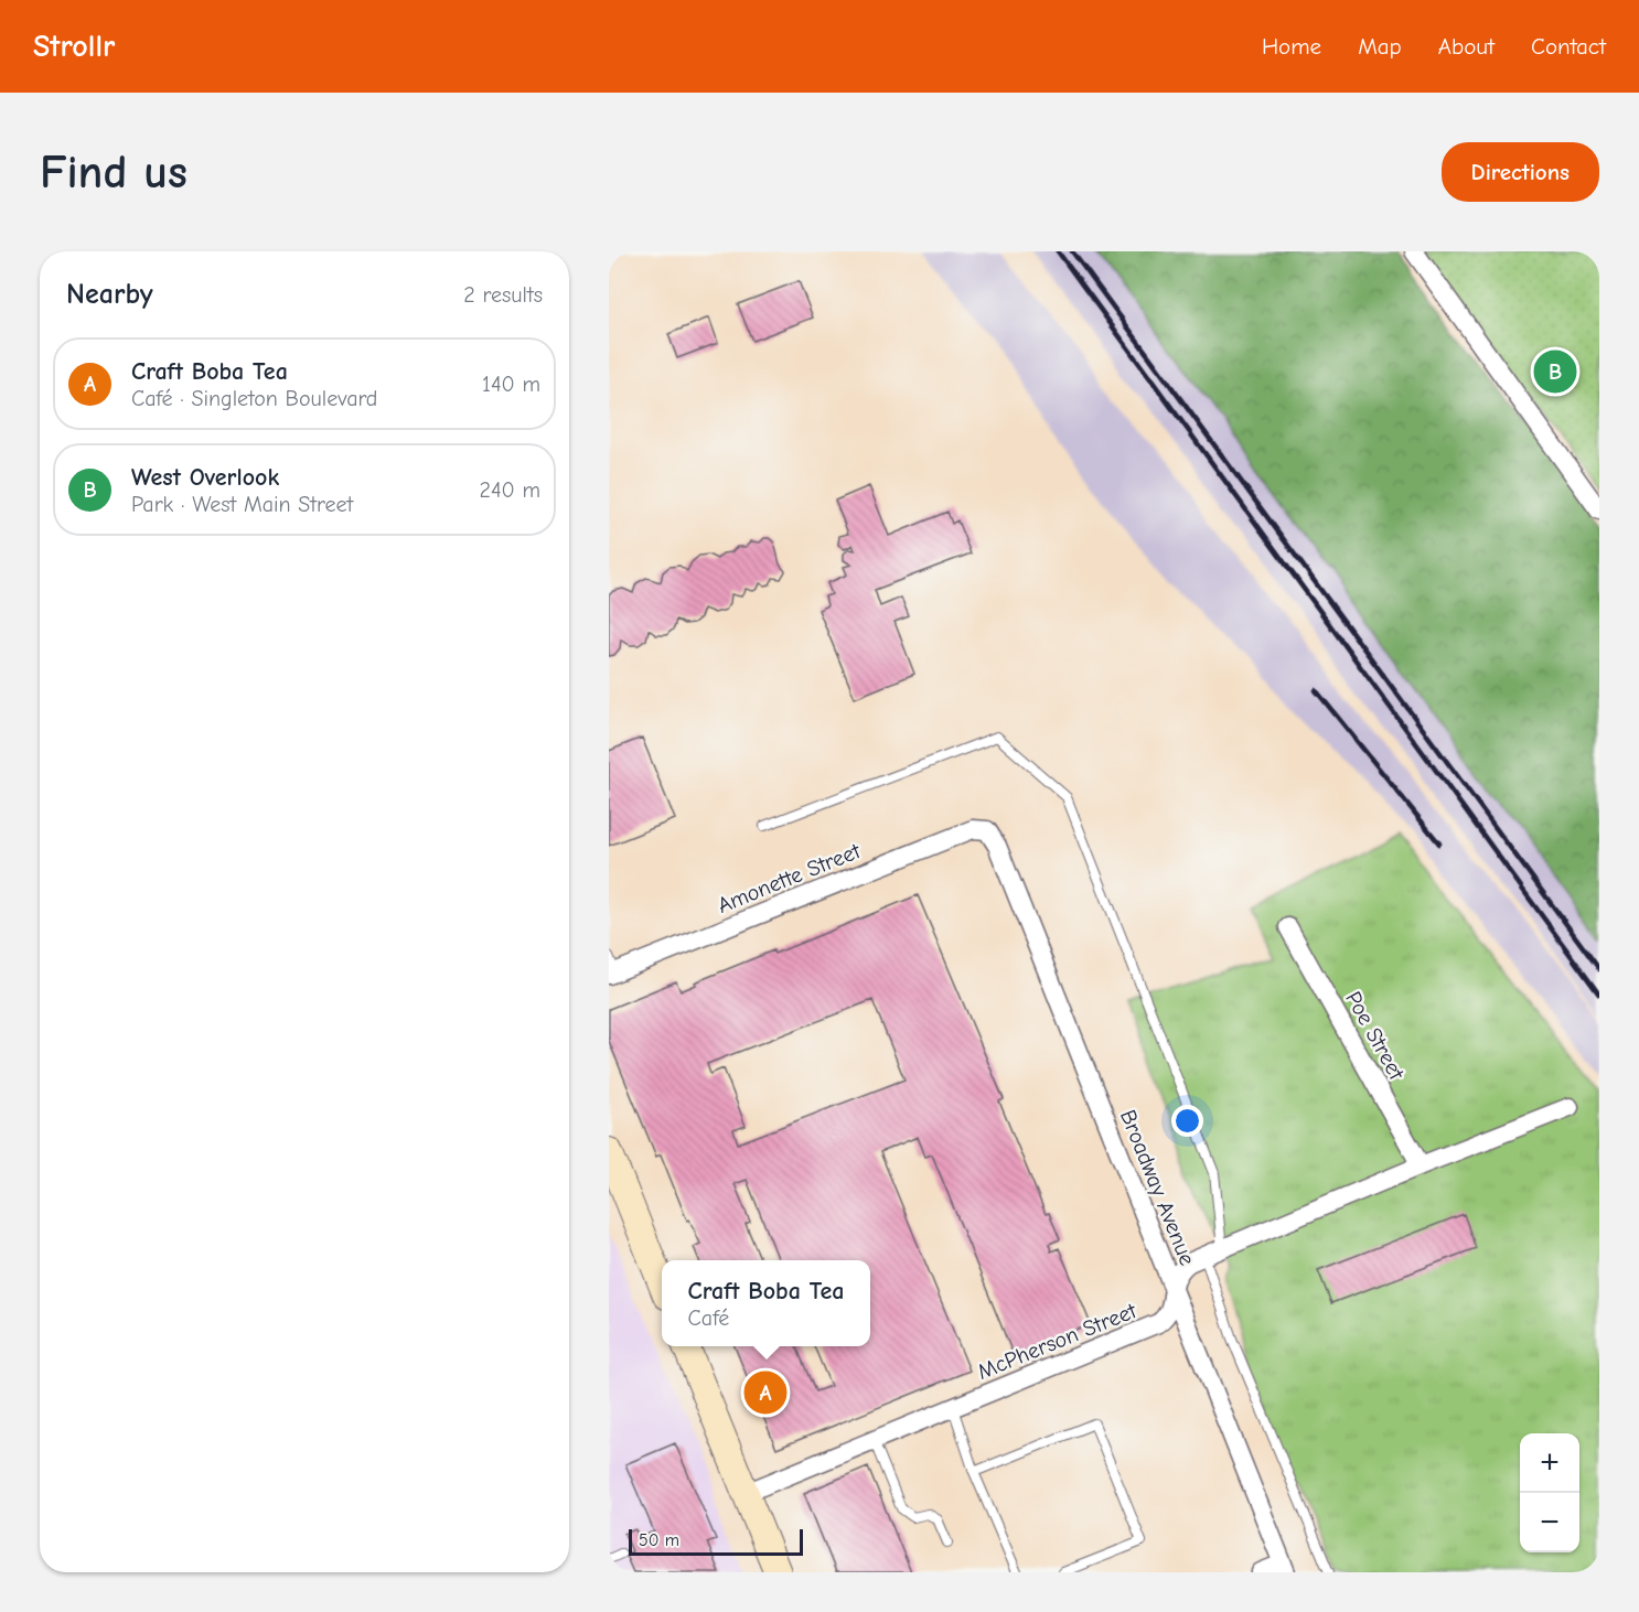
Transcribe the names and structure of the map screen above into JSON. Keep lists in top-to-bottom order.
{
  "streets": {
    "street": [
      "Amonette Street",
      "Poe Street",
      "Broadway Avenue",
      "McPherson Street"
    ]
  },
  "crossings": [
    ["Amonette Street", "Broadway Avenue"],
    ["Broadway Avenue", "McPherson Street"]
  ],
  "scale_bar": "50 m",
  "page": {
    "header": "Strollr",
    "nav": [
      "Home",
      "Map",
      "About",
      "Contact"
    ],
    "buttons": "Directions",
    "title": "Find us",
    "heading": ["Nearby", "2 results"],
    "list": [
      {
        "mark": "A",
        "name": "Craft Boba Tea",
        "note": "Café · Singleton Boulevard",
        "value": "140 m"
      },
      {
        "mark": "B",
        "name": "West Overlook",
        "note": "Park · West Main Street",
        "value": "240 m"
      }
    ],
    "pins": ["B", "A"],
    "popup": ["Craft Boba Tea", "Café"],
    "map_buttons": ["+", "−"],
    "scale": "50 m"
  }
}
